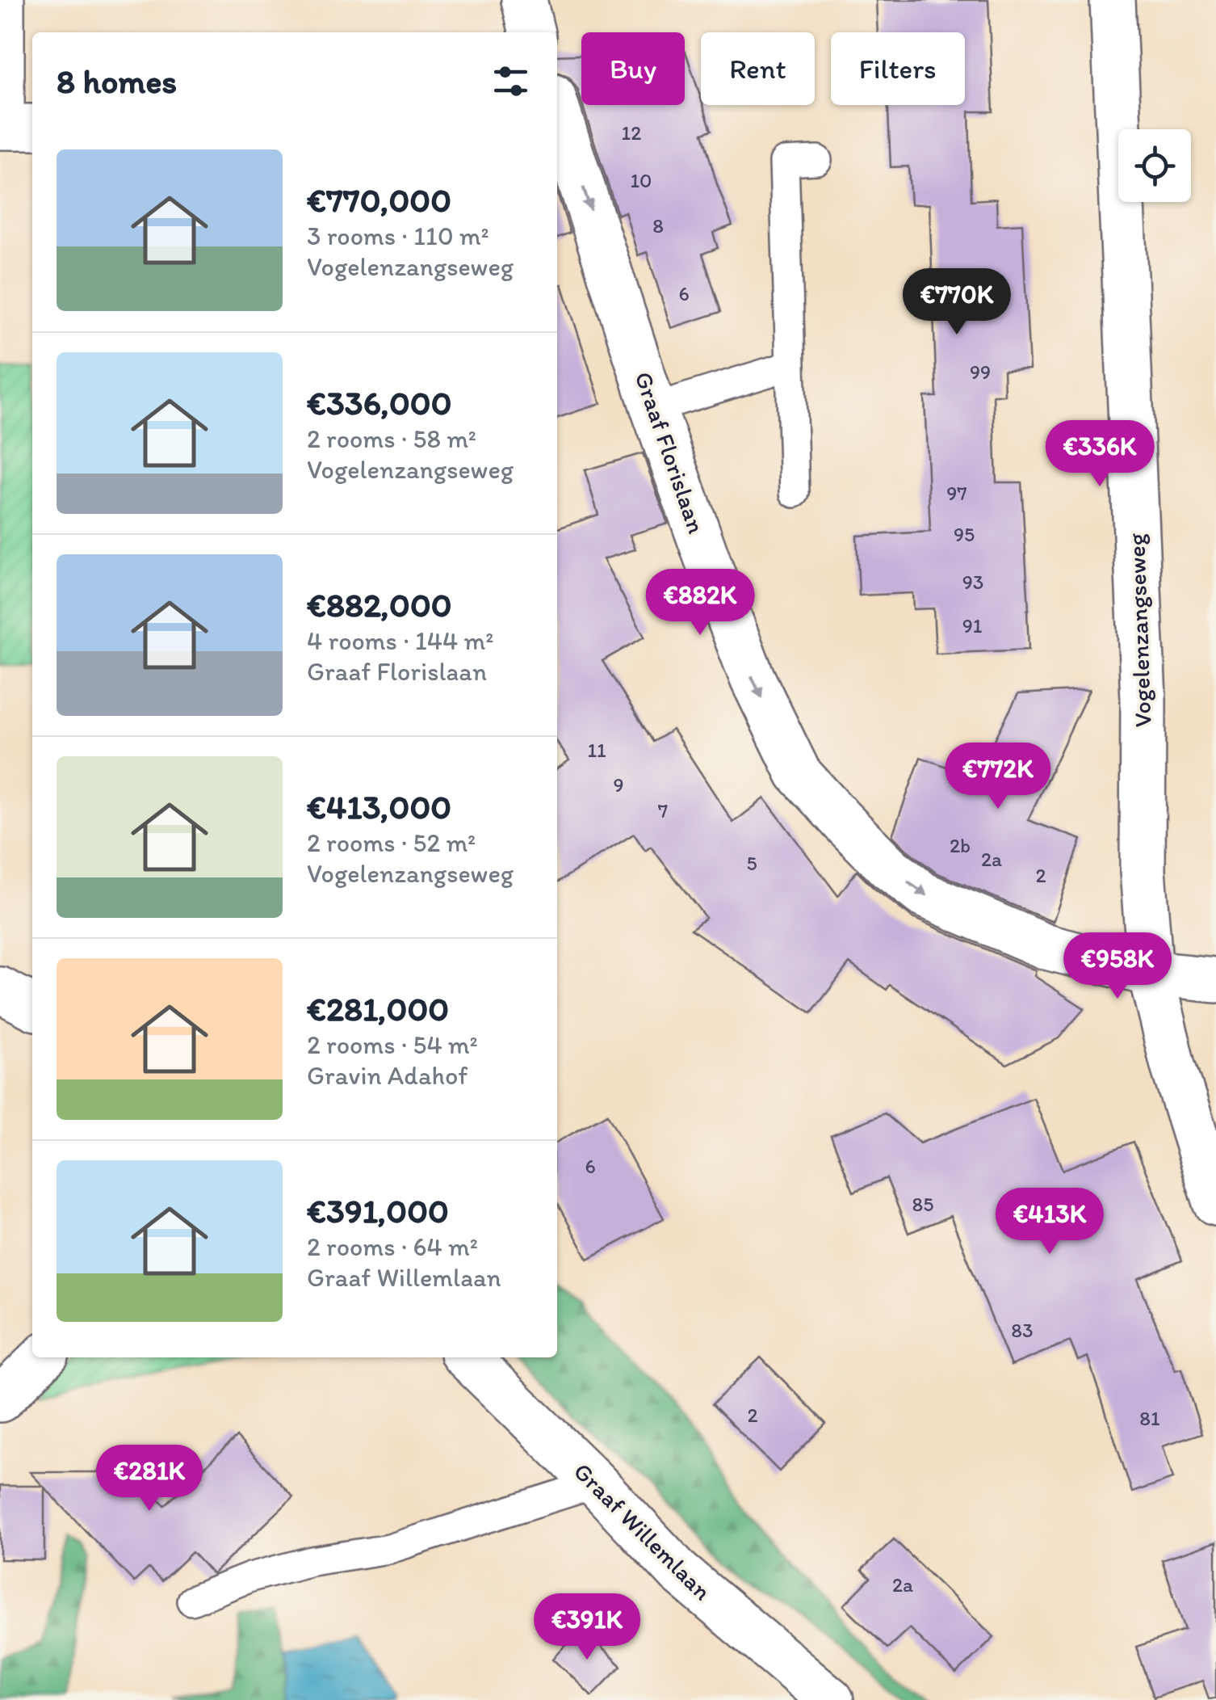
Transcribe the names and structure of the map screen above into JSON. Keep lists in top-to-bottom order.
{
  "streets": {
    "street": ["Graaf Florislaan", "Vogelenzangseweg", "Graaf Willemlaan"]
  },
  "crossings": [
    ["Graaf Florislaan", "Vogelenzangseweg"]
  ],
  "one_way": ["Graaf Florislaan"],
  "house_numbers": [
    "12",
    "10",
    "8",
    "6",
    "99",
    "97",
    "95",
    "93",
    "91",
    "11",
    "9",
    "7",
    "2b",
    "2a",
    "5",
    "2",
    "6",
    "85",
    "83",
    "2",
    "81",
    "2a"
  ],
  "page": {
    "chip": ["Buy", "Rent", "Filters"],
    "heading": "8 homes",
    "list": [
      {
        "name": "€770,000",
        "note": "3 rooms · 110 m² · Vogelenzangseweg"
      },
      {
        "name": "€336,000",
        "note": "2 rooms · 58 m² · Vogelenzangseweg"
      },
      {
        "name": "€882,000",
        "note": "4 rooms · 144 m² · Graaf Florislaan"
      },
      {
        "name": "€413,000",
        "note": "2 rooms · 52 m² · Vogelenzangseweg"
      },
      {
        "name": "€281,000",
        "note": "2 rooms · 54 m² · Gravin Adahof"
      },
      {
        "name": "€391,000",
        "note": "2 rooms · 64 m² · Graaf Willemlaan"
      }
    ],
    "price": [
      "€770K",
      "€336K",
      "€882K",
      "€772K",
      "€958K",
      "€413K",
      "€281K",
      "€391K"
    ]
  }
}
